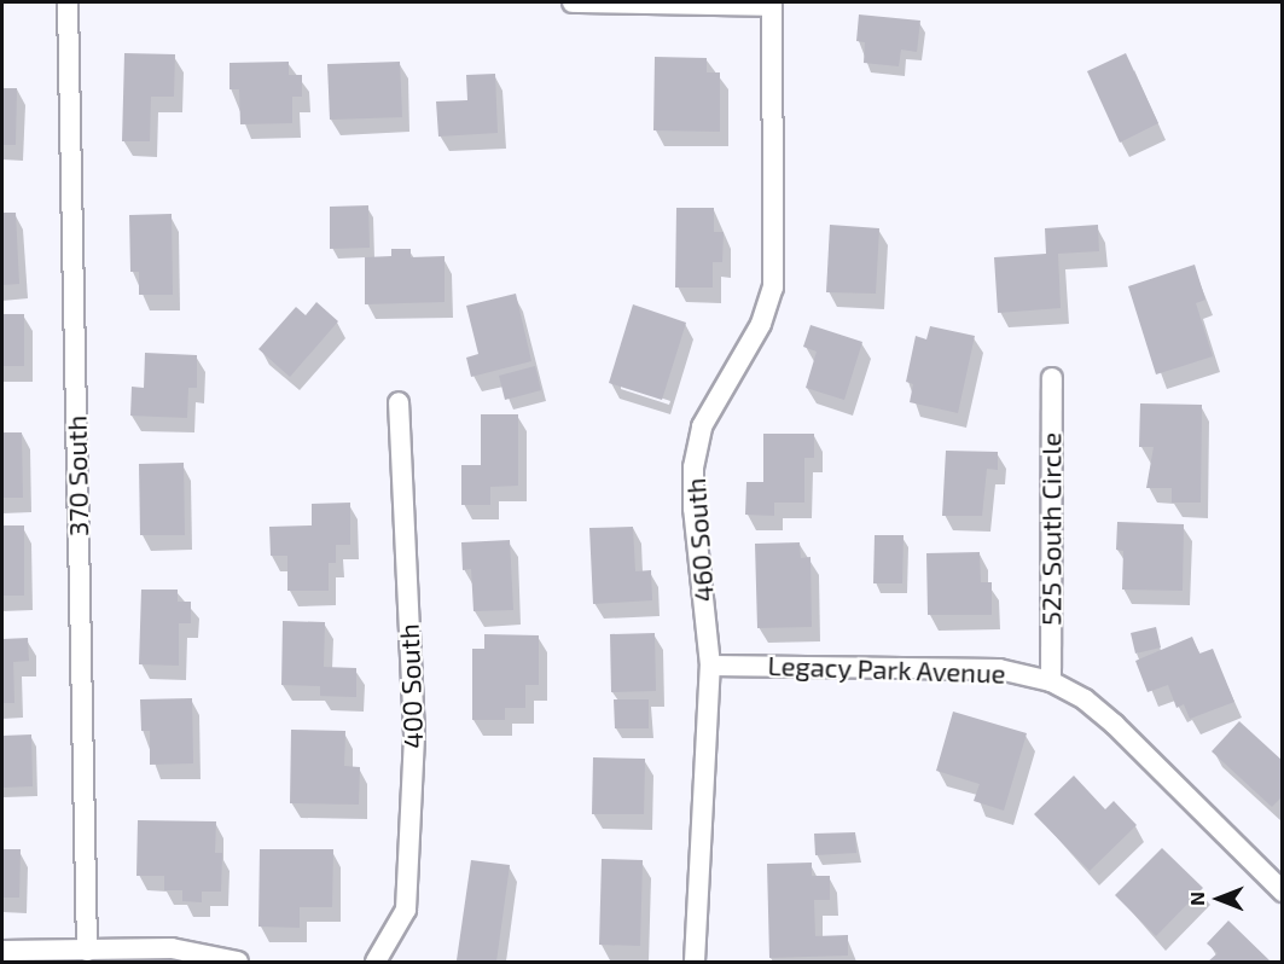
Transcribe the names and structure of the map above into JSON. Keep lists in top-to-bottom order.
{
  "streets": {
    "street": [
      "370 South",
      "525 South Circle",
      "460 South",
      "Legacy Park Avenue",
      "400 South"
    ]
  },
  "crossings": [
    ["525 South Circle", "Legacy Park Avenue"],
    ["460 South", "Legacy Park Avenue"]
  ],
  "north": "left"
}
